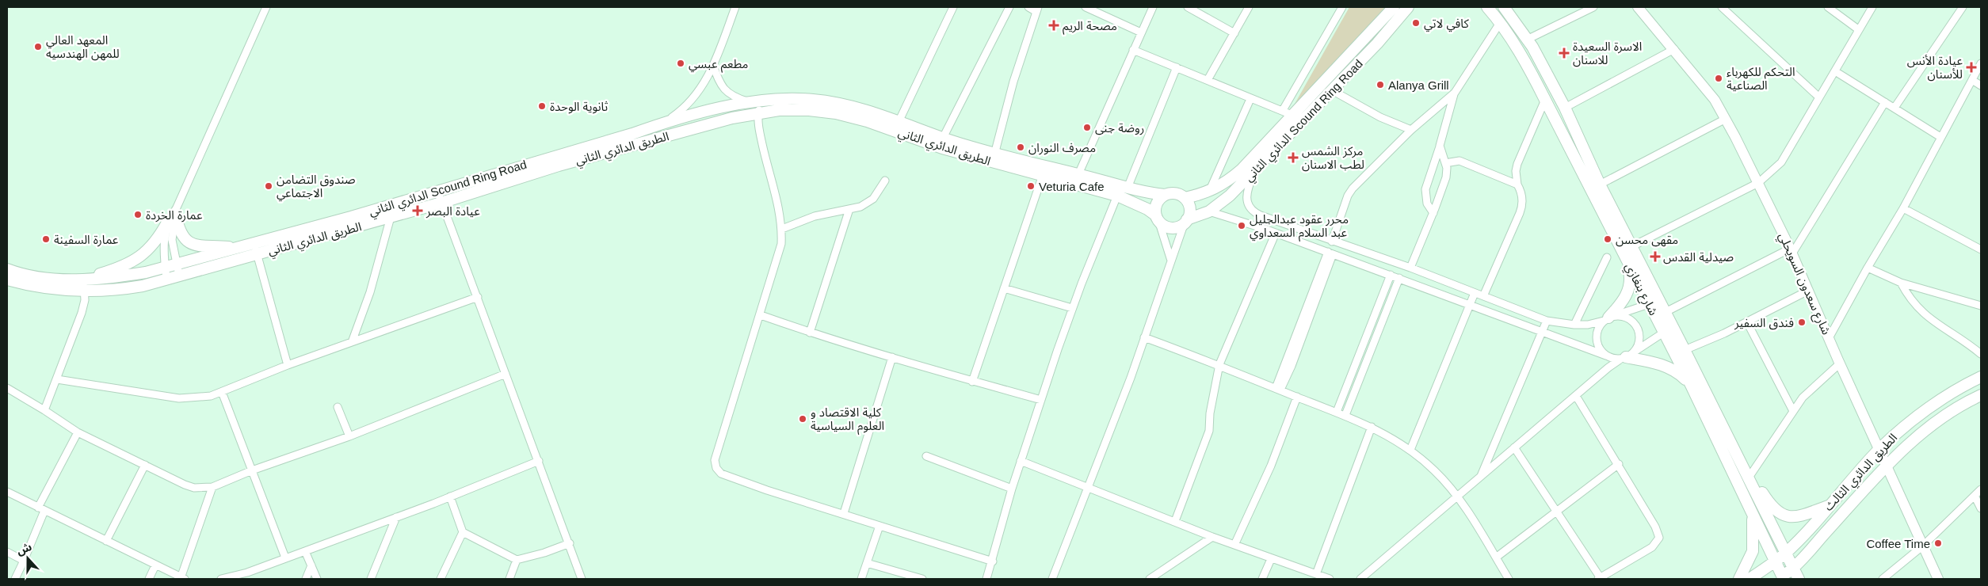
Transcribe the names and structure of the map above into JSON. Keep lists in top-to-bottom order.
{
  "streets": {
    "main road": [
      "الدائري الثاني Scound Ring Road",
      "الطريق الدائري الثاني",
      "شارع سعدون السويحلي",
      "شارع بنغازي",
      "الطريق الدائري الثالث"
    ]
  },
  "crossings": [
    ["الدائري الثاني Scound Ring Road", "الطريق الدائري الثاني"],
    ["شارع سعدون السويحلي", "الطريق الدائري الثالث"],
    ["شارع بنغازي", "الطريق الدائري الثالث"]
  ],
  "places": {
    "other": [
      "كافي لاتي",
      "المعهد العالي للمهن الهندسيه",
      "مطعم عبسي",
      "التحكم للكهرباء الصناعية",
      "Alanya Grill",
      "ثانوية الوحدة",
      "روضة جنى",
      "مصرف النوران",
      "صندوق التضامن الاجتماعي",
      "Veturia Cafe",
      "عمارة الخردة",
      "محرر عقود عبدالجليل عبد السلام السعداوي",
      "عمارة السفينة",
      "مقهى محسن",
      "فندق السفير",
      "كلية الاقتصاد و العلوم السياسية",
      "Coffee Time"
    ],
    "health": [
      "مصحة الريم",
      "الاسرة السعيدة للاسنان",
      "عيادة الأنس للأسنان",
      "مركز الشمس لطب الاسنان",
      "عيادة البصر",
      "صيدلية القدس"
    ]
  },
  "north": "top"
}
